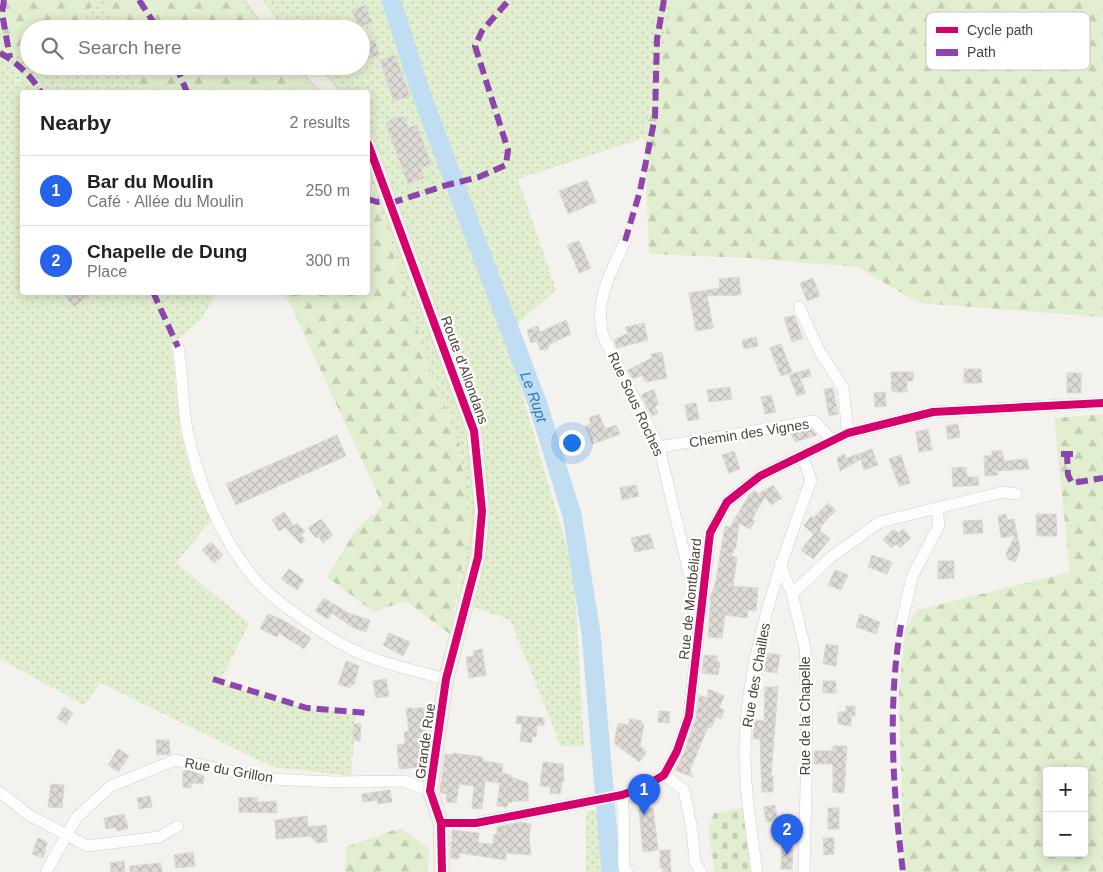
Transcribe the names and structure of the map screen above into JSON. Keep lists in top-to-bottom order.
{
  "streets": {
    "main road": ["Route d’Allondans", "Grande Rue"],
    "street": [
      "Rue Sous Roches",
      "Chemin des Vignes",
      "Rue de Montbéliard",
      "Rue des Chailles",
      "Rue de la Chapelle",
      "Rue du Grillon"
    ]
  },
  "crossings": [
    ["Route d’Allondans", "Grande Rue"],
    ["Rue Sous Roches", "Chemin des Vignes"],
    ["Rue Sous Roches", "Rue de Montbéliard"],
    ["Chemin des Vignes", "Rue de Montbéliard"],
    ["Rue de Montbéliard", "Rue des Chailles"],
    ["Rue de Montbéliard", "Grande Rue"],
    ["Rue des Chailles", "Rue de la Chapelle"],
    ["Grande Rue", "Rue du Grillon"]
  ],
  "water": ["Le Rupt"],
  "legend": ["Cycle path", "Path"],
  "page": {
    "search": "Search here",
    "heading": ["Nearby", "2 results"],
    "list": [
      {
        "mark": "1",
        "name": "Bar du Moulin",
        "note": "Café · Allée du Moulin",
        "value": "250 m"
      },
      {
        "mark": "2",
        "name": "Chapelle de Dung",
        "note": "Place",
        "value": "300 m"
      }
    ],
    "map_buttons": ["+", "−"],
    "pins": ["1", "2"]
  }
}
